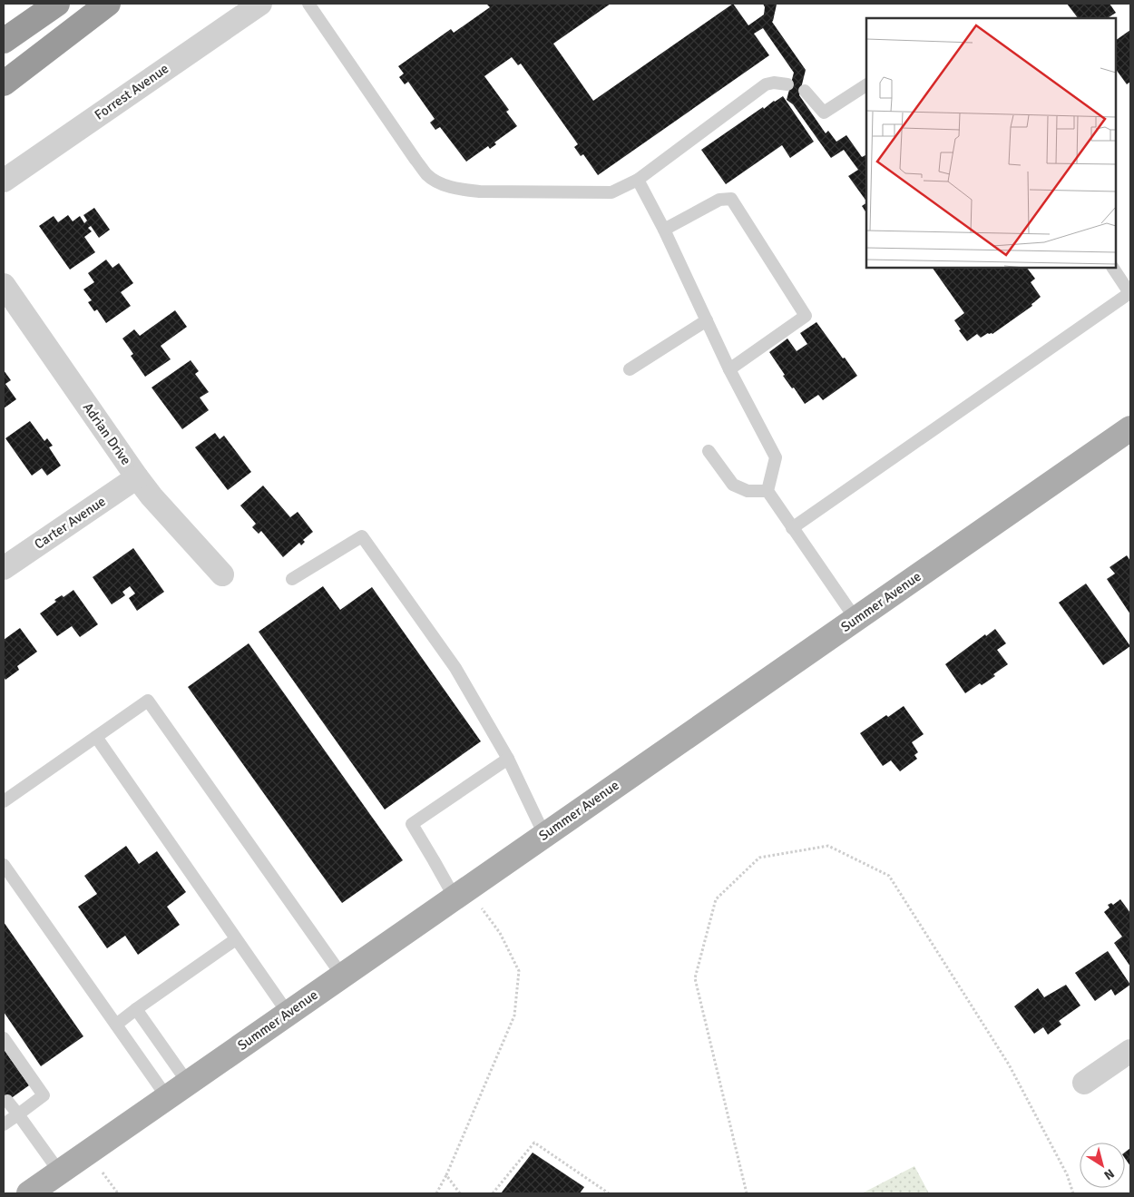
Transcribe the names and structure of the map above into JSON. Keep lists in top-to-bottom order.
{
  "streets": {
    "main road": ["Summer Avenue"],
    "street": ["Forrest Avenue", "Adrian Drive", "Carter Avenue"]
  },
  "crossings": [
    ["Adrian Drive", "Carter Avenue"]
  ],
  "north": "bottom right"
}
